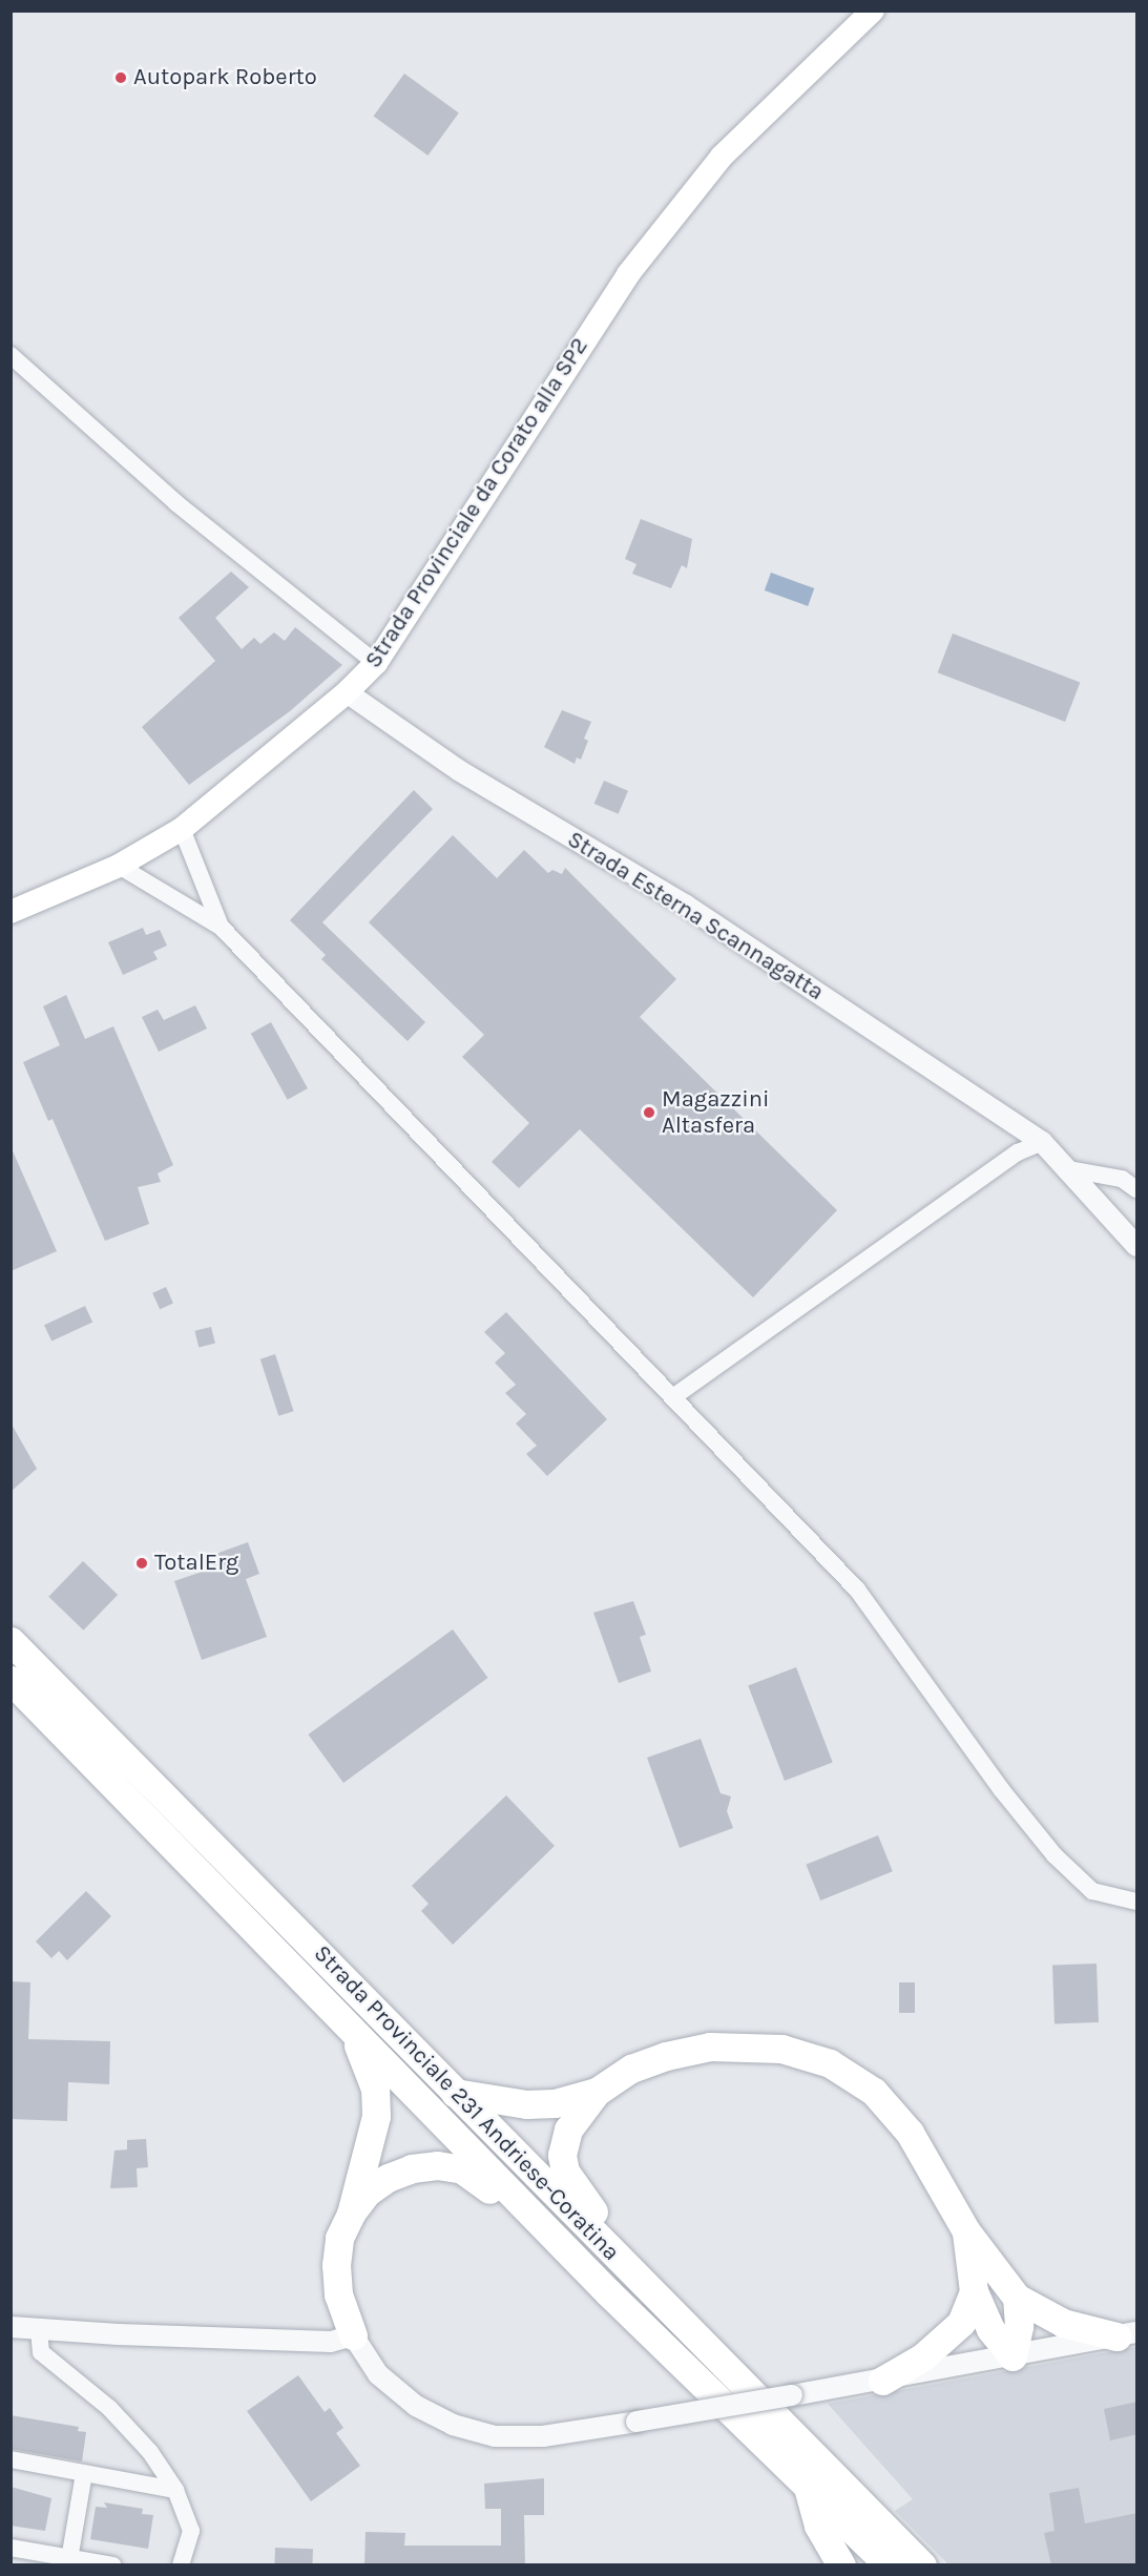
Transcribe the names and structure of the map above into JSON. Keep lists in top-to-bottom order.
{
  "streets": {
    "highway": ["Strada Provinciale 231 Andriese-Coratina"],
    "main road": ["Strada Provinciale da Corato alla SP2"],
    "street": ["Strada Esterna Scannagatta"]
  },
  "crossings": [
    ["Strada Provinciale da Corato alla SP2", "Strada Esterna Scannagatta"]
  ],
  "places": ["Autopark Roberto", "Magazzini Altasfera", "TotalErg"]
}
